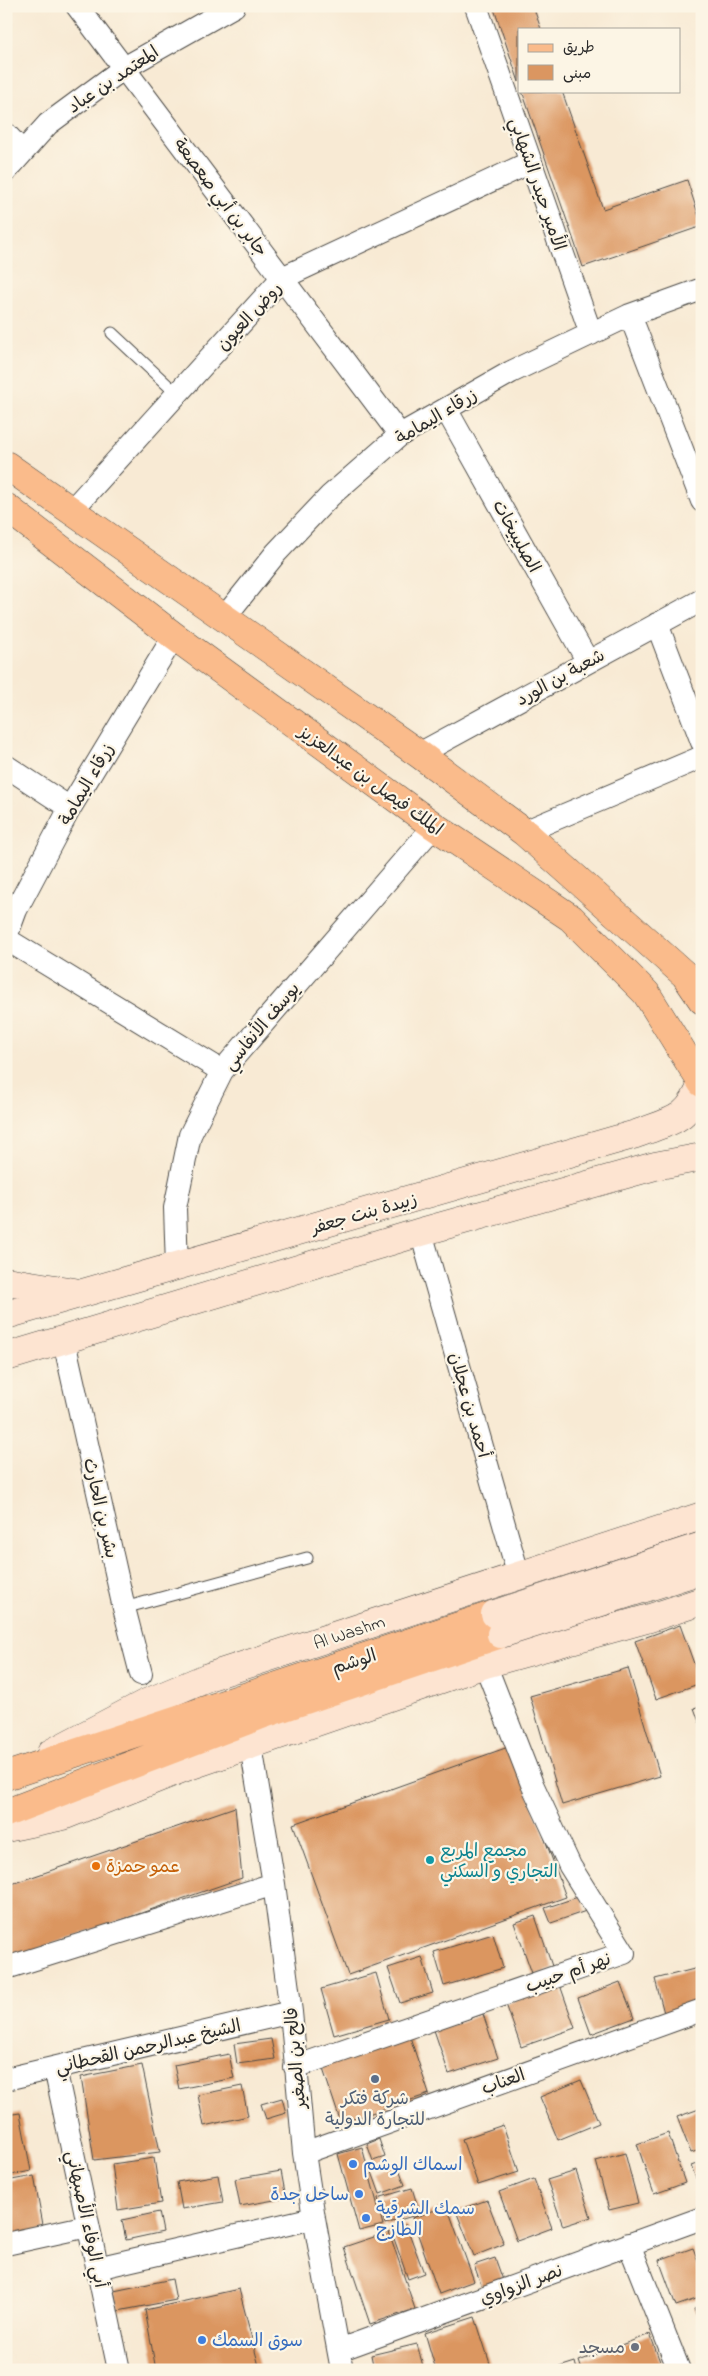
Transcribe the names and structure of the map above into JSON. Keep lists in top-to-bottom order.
{
  "streets": {
    "main road": ["الملك فيصل بن عبدالعزيز", "الوشم"],
    "street": [
      "المعتمد بن عباد",
      "الأمير حيدر الشهابي",
      "جابر بن أبي صعصعة",
      "روض العيون",
      "زرقاء اليمامة",
      "الصليبيخات",
      "شعبة بن الورد",
      "يوسف الأنفاسي",
      "زبيدة بنت جعفر",
      "أحمد بن عجلان",
      "بشر بن الحارث",
      "Al Washm",
      "نهر أم حبيب",
      "الشيخ عبدالرحمن القحطاني",
      "فالح بن الصغير",
      "العناب",
      "أبي الوفاء الأصبهاني",
      "نصر الزواوي"
    ]
  },
  "crossings": [
    ["المعتمد بن عباد", "جابر بن أبي صعصعة"],
    ["الأمير حيدر الشهابي", "روض العيون"],
    ["الأمير حيدر الشهابي", "زرقاء اليمامة"],
    ["جابر بن أبي صعصعة", "روض العيون"],
    ["جابر بن أبي صعصعة", "زرقاء اليمامة"],
    ["زرقاء اليمامة", "الصليبيخات"],
    ["زرقاء اليمامة", "الملك فيصل بن عبدالعزيز"],
    ["الصليبيخات", "شعبة بن الورد"],
    ["الملك فيصل بن عبدالعزيز", "يوسف الأنفاسي"],
    ["الملك فيصل بن عبدالعزيز", "زبيدة بنت جعفر"],
    ["يوسف الأنفاسي", "زبيدة بنت جعفر"],
    ["زبيدة بنت جعفر", "أحمد بن عجلان"],
    ["زبيدة بنت جعفر", "بشر بن الحارث"],
    ["أحمد بن عجلان", "Al Washm"],
    ["Al Washm", "الوشم"],
    ["نهر أم حبيب", "فالح بن الصغير"],
    ["الشيخ عبدالرحمن القحطاني", "فالح بن الصغير"],
    ["الشيخ عبدالرحمن القحطاني", "أبي الوفاء الأصبهاني"],
    ["فالح بن الصغير", "العناب"],
    ["فالح بن الصغير", "نصر الزواوي"]
  ],
  "places": [
    "مجمع المربع التجاري و السكني",
    "عمو حمزة",
    "شركة فتكر للتجارة الدولية",
    "اسماك الوشم",
    "ساحل جدة",
    "سمك الشرقية الطازج",
    "سوق السمك",
    "مسجد"
  ],
  "legend": ["طريق", "مبنى"]
}
